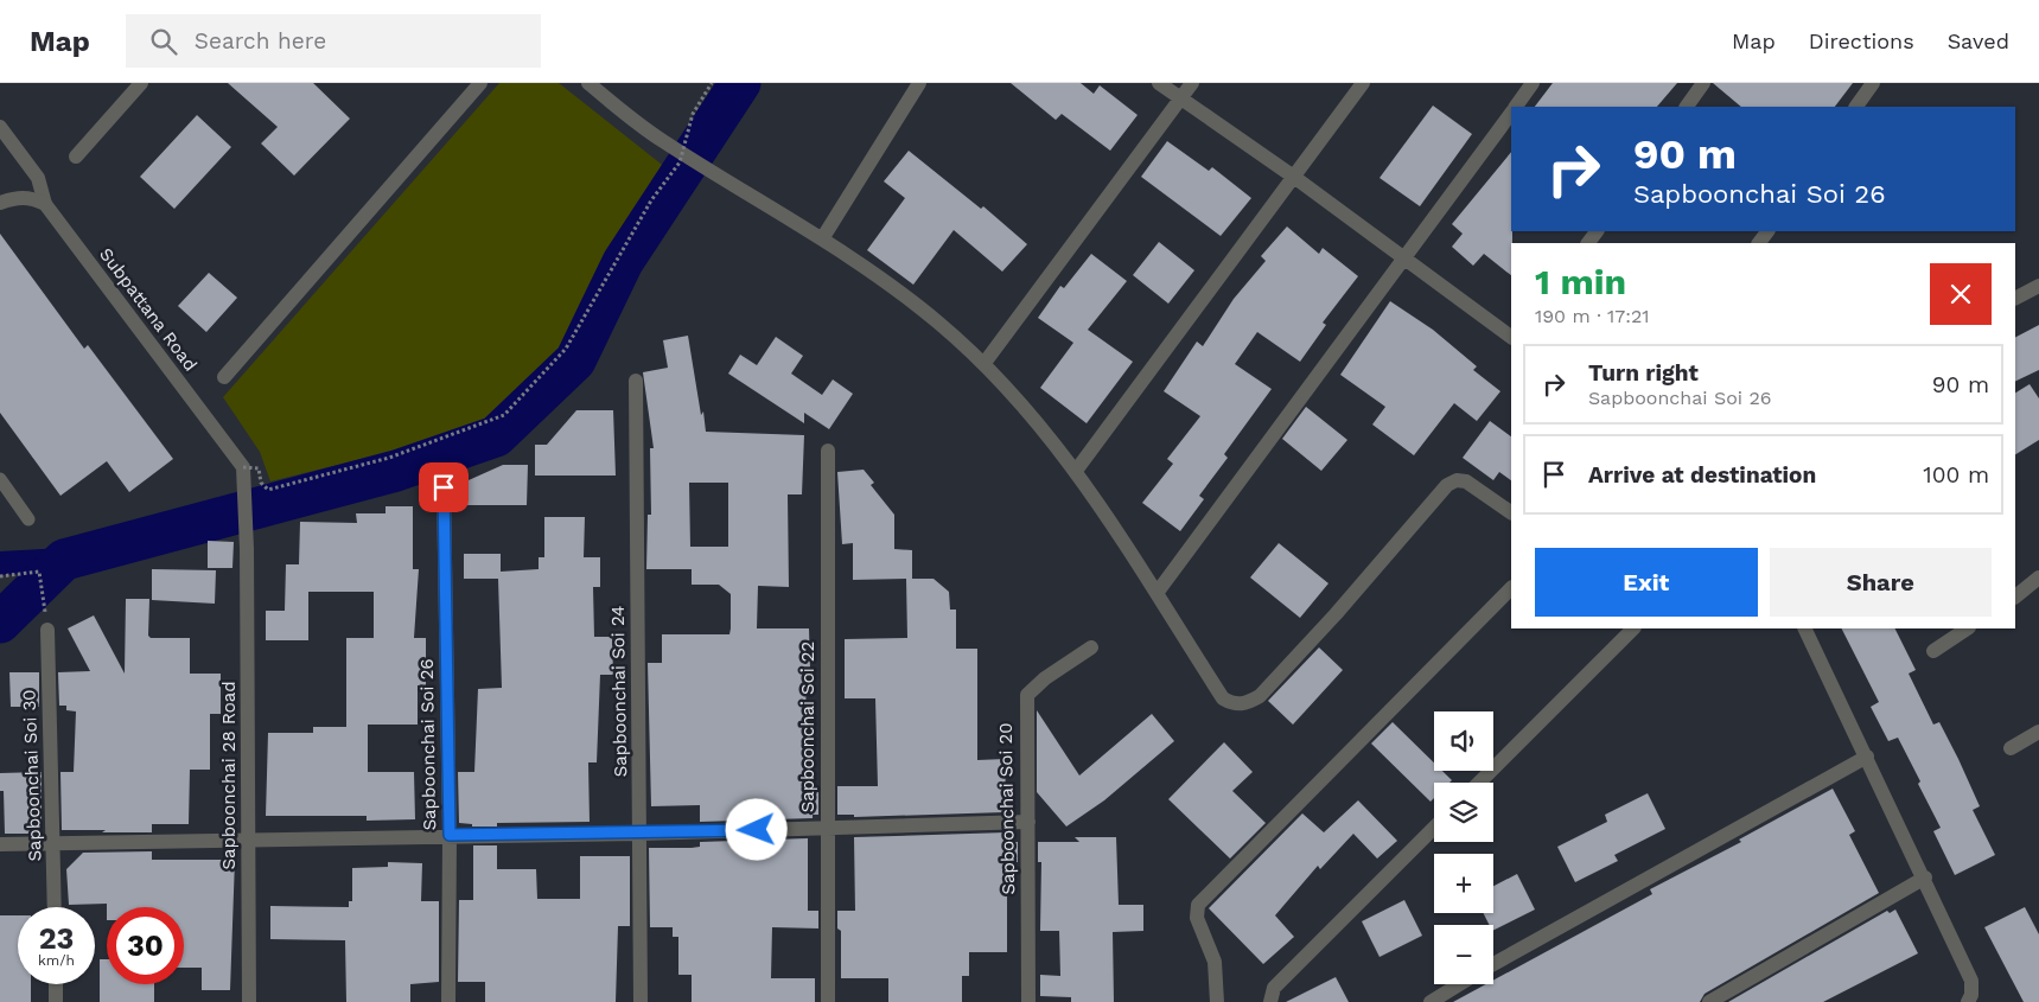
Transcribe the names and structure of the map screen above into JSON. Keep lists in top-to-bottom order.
{
  "streets": {
    "street": [
      "Subpattana Road",
      "Sapboonchai Soi 24",
      "Sapboonchai Soi 22",
      "Sapboonchai Soi 26",
      "Sapboonchai Soi 30",
      "Sapboonchai 28 Road",
      "Sapboonchai Soi 20"
    ]
  },
  "crossings": [
    ["Subpattana Road", "Sapboonchai 28 Road"]
  ],
  "page": {
    "header": "Map",
    "search": "Search here",
    "nav": ["Map", "Directions", "Saved"],
    "turn": ["90 m", "Sapboonchai Soi 26"],
    "heading": ["1 min", "190 m · 17:21"],
    "list": [
      {
        "name": "Turn right",
        "note": "Sapboonchai Soi 26",
        "value": "90 m"
      },
      {
        "name": "Arrive at destination",
        "value": "100 m"
      }
    ],
    "buttons": ["Exit", "Share"],
    "map_buttons": ["+", "−"],
    "speed": "23 km/h",
    "limit": "30"
  }
}
